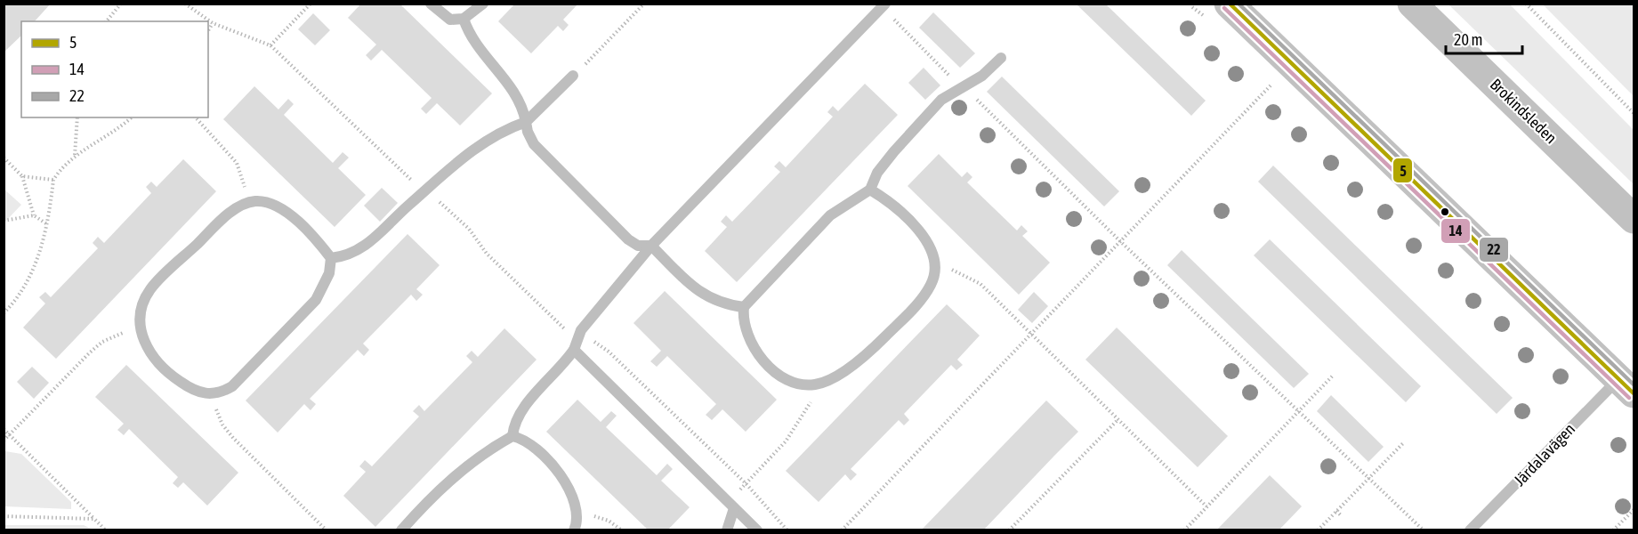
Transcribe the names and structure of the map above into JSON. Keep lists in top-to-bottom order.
{
  "streets": {
    "street": ["Brokindsleden", "Järdalavägen"]
  },
  "lines": ["transit line 5", "transit line 22", "transit line 14"],
  "legend": ["5", "14", "22"],
  "scale_bar": "20 m"
}
